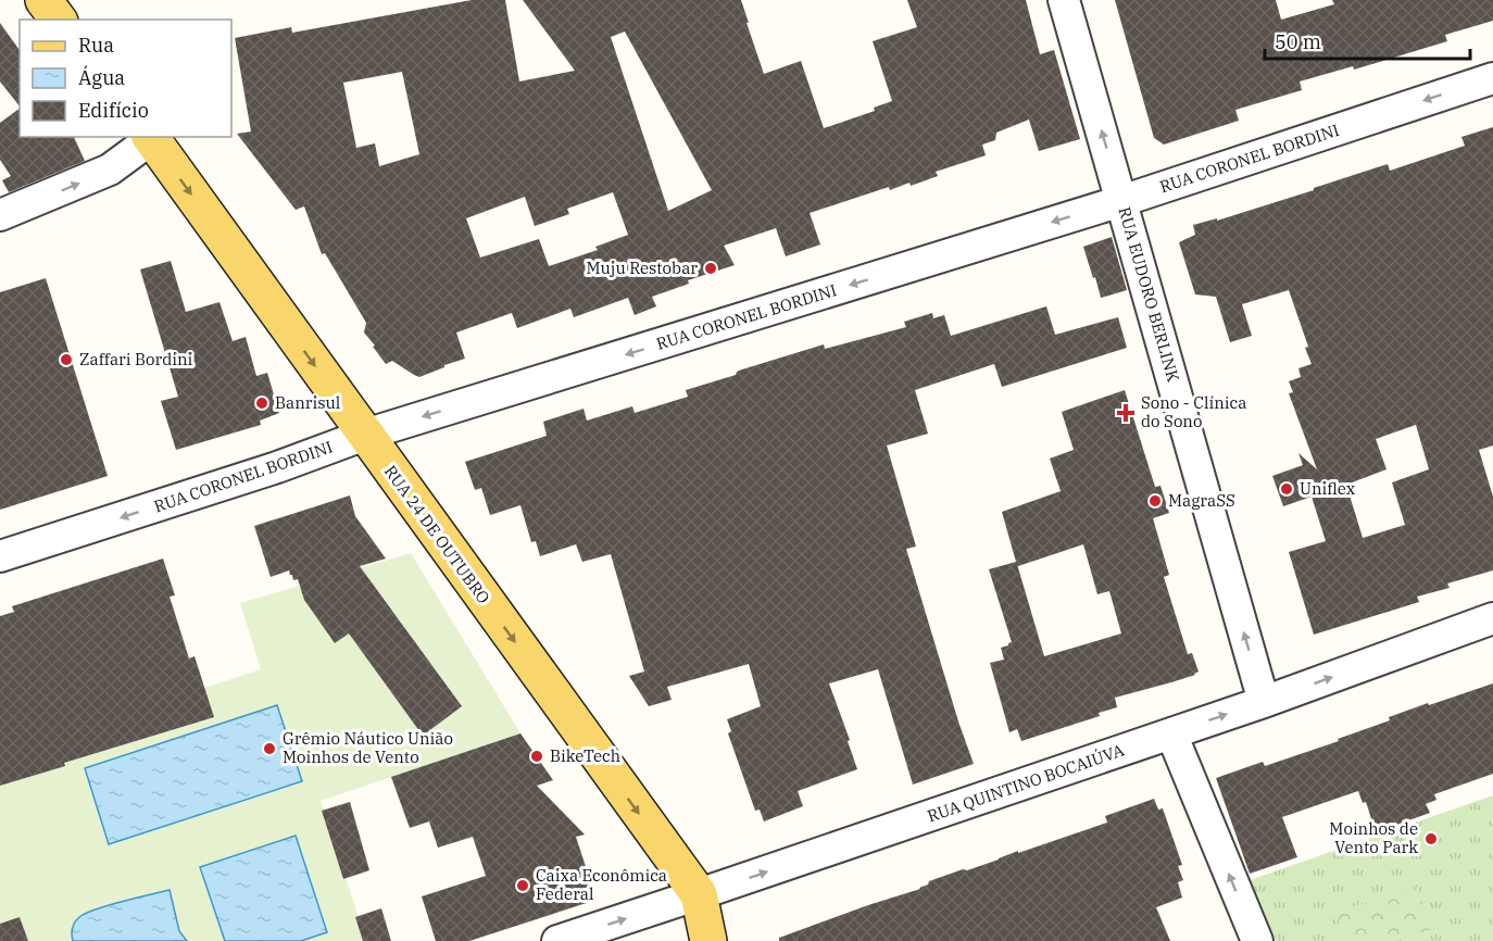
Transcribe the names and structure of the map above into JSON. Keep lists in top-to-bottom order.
{
  "streets": {
    "main road": ["RUA 24 DE OUTUBRO"],
    "street": ["RUA CORONEL BORDINI", "RUA EUDORO BERLINK", "RUA QUINTINO BOCAIÚVA"]
  },
  "crossings": [
    ["RUA CORONEL BORDINI", "RUA EUDORO BERLINK"],
    ["RUA CORONEL BORDINI", "RUA 24 DE OUTUBRO"],
    ["RUA EUDORO BERLINK", "RUA QUINTINO BOCAIÚVA"],
    ["RUA 24 DE OUTUBRO", "RUA QUINTINO BOCAIÚVA"]
  ],
  "one_way": [
    "RUA CORONEL BORDINI",
    "RUA EUDORO BERLINK",
    "RUA 24 DE OUTUBRO",
    "RUA QUINTINO BOCAIÚVA"
  ],
  "places": {
    "other": [
      "Muju Restobar",
      "Zaffari Bordini",
      "Banrisul",
      "Uniflex",
      "MagraSS",
      "Grêmio Náutico União Moinhos de Vento",
      "BikeTech",
      "Moinhos de Vento Park",
      "Caixa Econômica Federal"
    ],
    "health": ["Sono - Clínica do Sono"]
  },
  "legend": ["Rua", "Água", "Edifício"],
  "scale_bar": "50 m"
}
